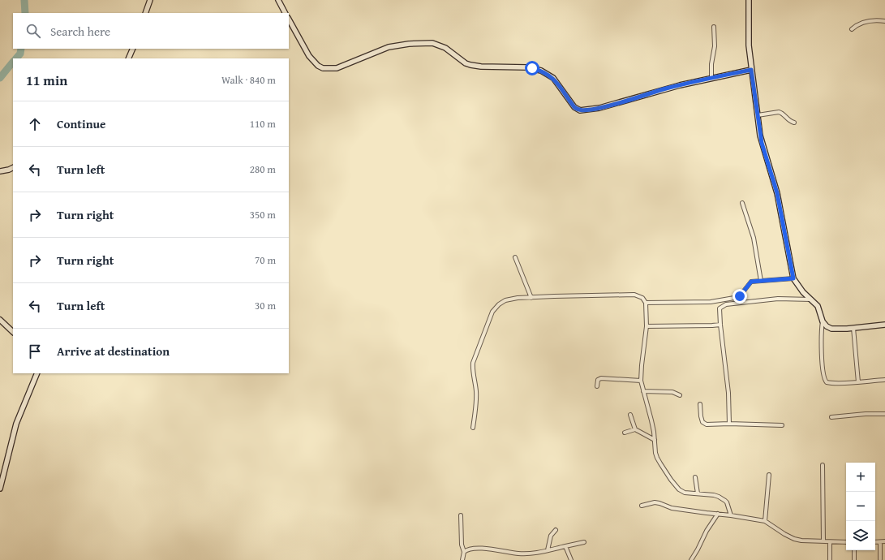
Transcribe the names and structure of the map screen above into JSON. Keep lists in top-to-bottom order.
{
  "page": {
    "search": "Search here",
    "heading": ["11 min", "Walk · 840 m"],
    "list": [
      ["Continue", "110 m"],
      ["Turn left", "280 m"],
      ["Turn right", "350 m"],
      ["Turn right", "70 m"],
      ["Turn left", "30 m"],
      "Arrive at destination"
    ],
    "map_buttons": ["+", "−"]
  }
}
